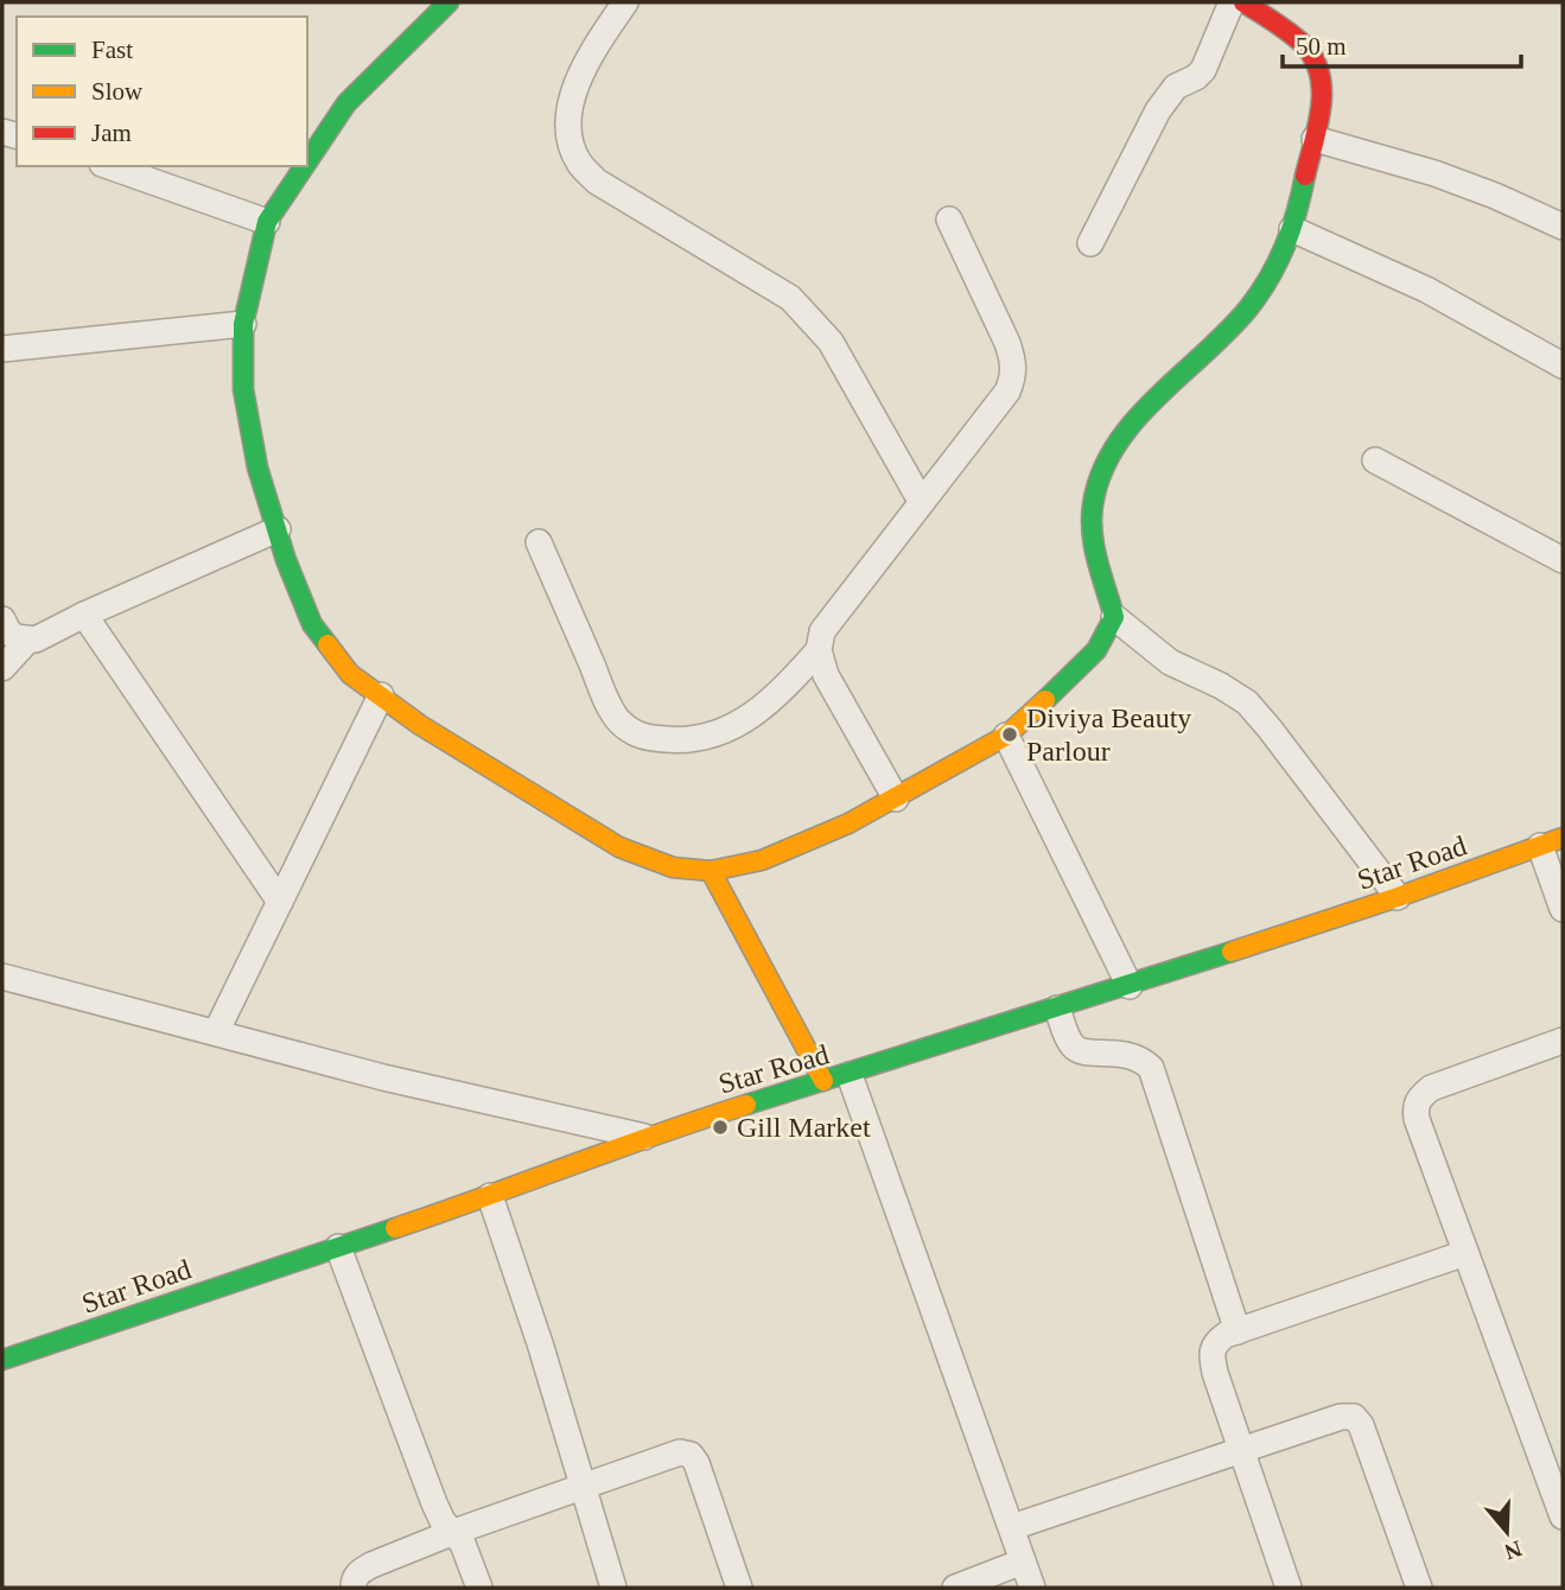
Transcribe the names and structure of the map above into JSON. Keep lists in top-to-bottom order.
{
  "streets": {
    "street": ["Star Road"]
  },
  "places": ["Diviya Beauty Parlour", "Gill Market"],
  "legend": ["Fast", "Slow", "Jam"],
  "scale_bar": "50 m",
  "north": "bottom"
}
